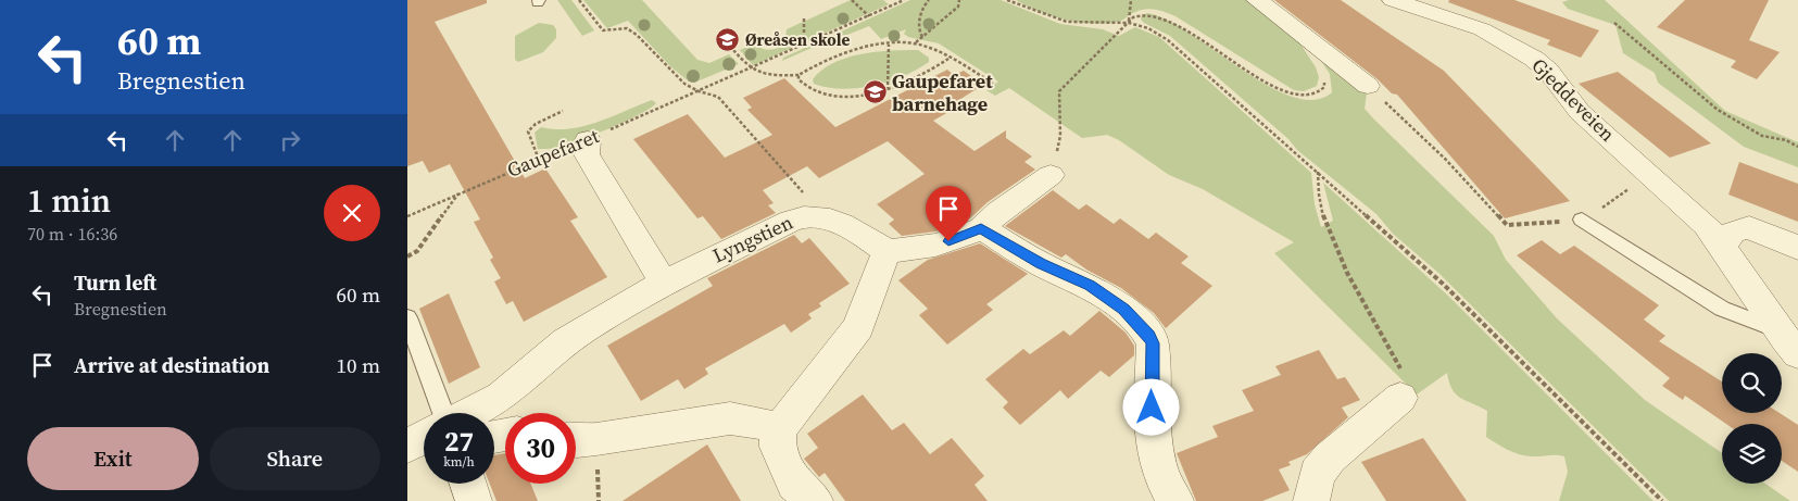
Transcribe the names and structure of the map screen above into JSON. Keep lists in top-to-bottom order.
{
  "streets": {
    "street": ["Gjeddeveien", "Lyngstien"],
    "path": ["Gaupefaret"]
  },
  "places": {
    "school or university": ["Øreåsen skole", "Gaupefaret barnehage"]
  },
  "page": {
    "turn": ["60 m", "Bregnestien"],
    "heading": ["1 min", "70 m · 16:36"],
    "list": [
      {
        "name": "Turn left",
        "note": "Bregnestien",
        "value": "60 m"
      },
      {
        "name": "Arrive at destination",
        "value": "10 m"
      }
    ],
    "speed": "27 km/h",
    "limit": "30",
    "buttons": ["Exit", "Share"]
  }
}
